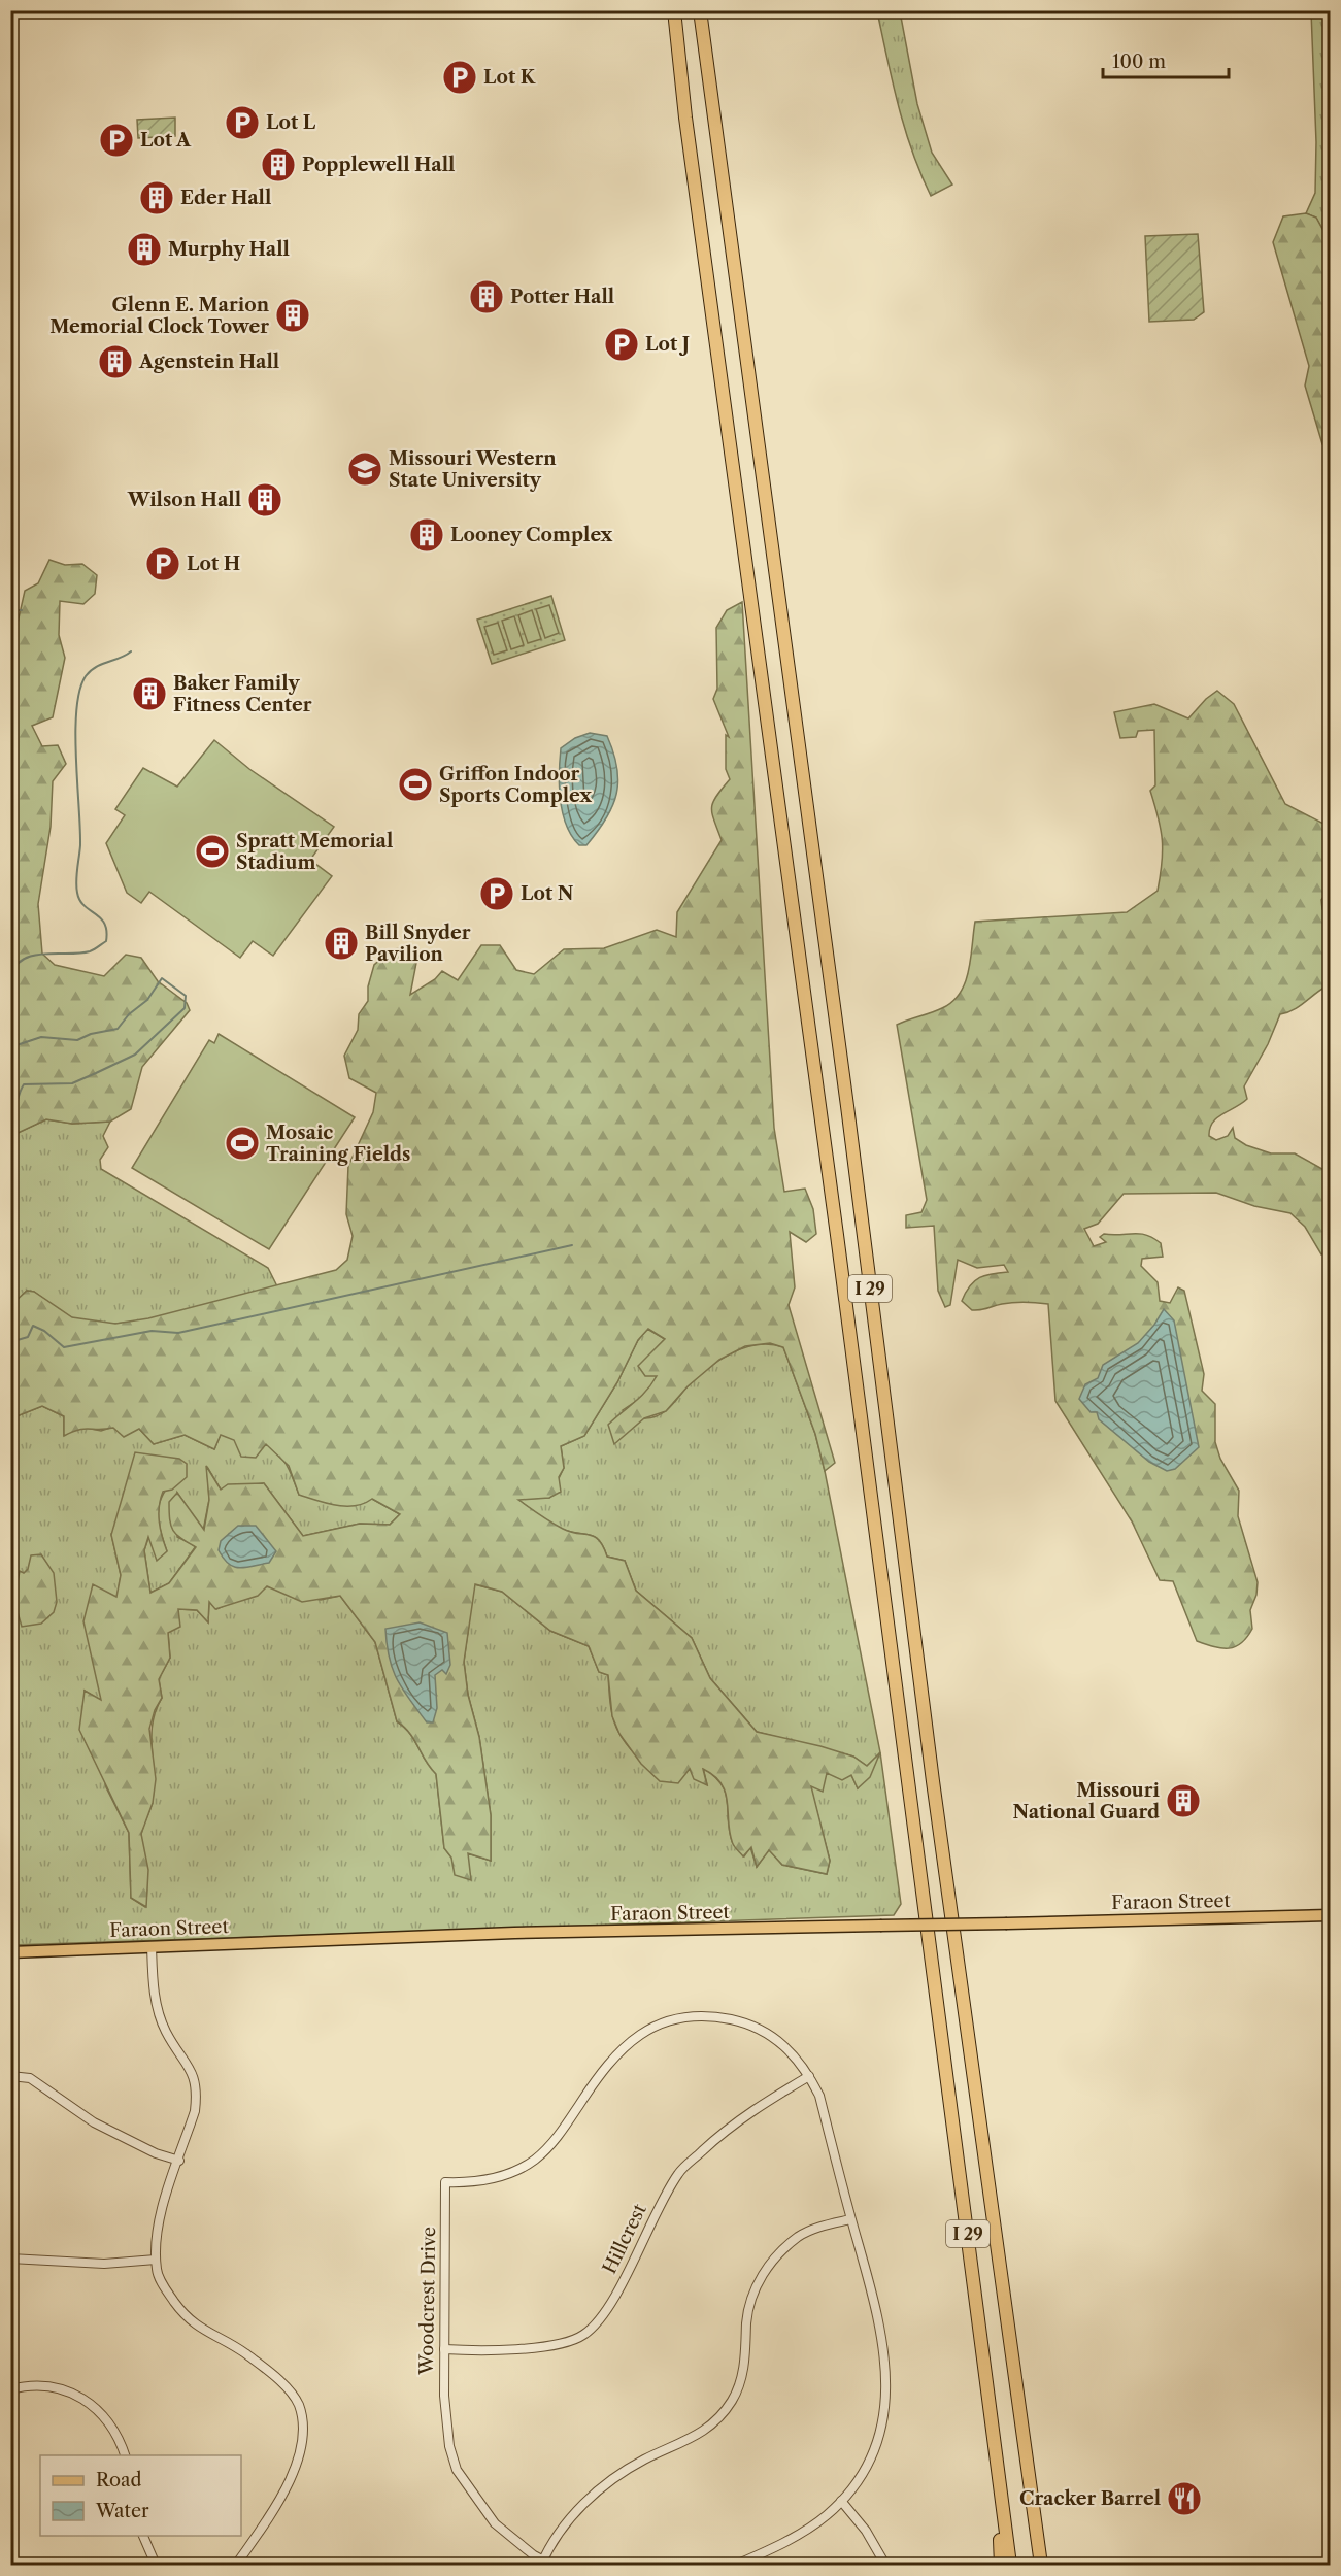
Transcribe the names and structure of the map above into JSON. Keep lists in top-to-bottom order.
{
  "streets": {
    "highway": ["I 29"],
    "main road": ["Faraon Street"],
    "street": ["Hillcrest", "Woodcrest Drive"]
  },
  "crossings": [
    ["Hillcrest", "Woodcrest Drive"]
  ],
  "places": {
    "parking": [
      "Lot K",
      "Lot L",
      "Lot A",
      "Lot J",
      "Lot H",
      "Lot N"
    ],
    "building": [
      "Popplewell Hall",
      "Eder Hall",
      "Murphy Hall",
      "Potter Hall",
      "Glenn E. Marion Memorial Clock Tower",
      "Agenstein Hall",
      "Wilson Hall",
      "Looney Complex",
      "Baker Family Fitness Center",
      "Bill Snyder Pavilion",
      "Missouri National Guard"
    ],
    "school or university": ["Missouri Western State University"],
    "sports": ["Griffon Indoor Sports Complex", "Spratt Memorial Stadium", "Mosaic Training Fields"],
    "restaurant": ["Cracker Barrel"]
  },
  "legend": ["Road", "Water"],
  "scale_bar": "100 m"
}
